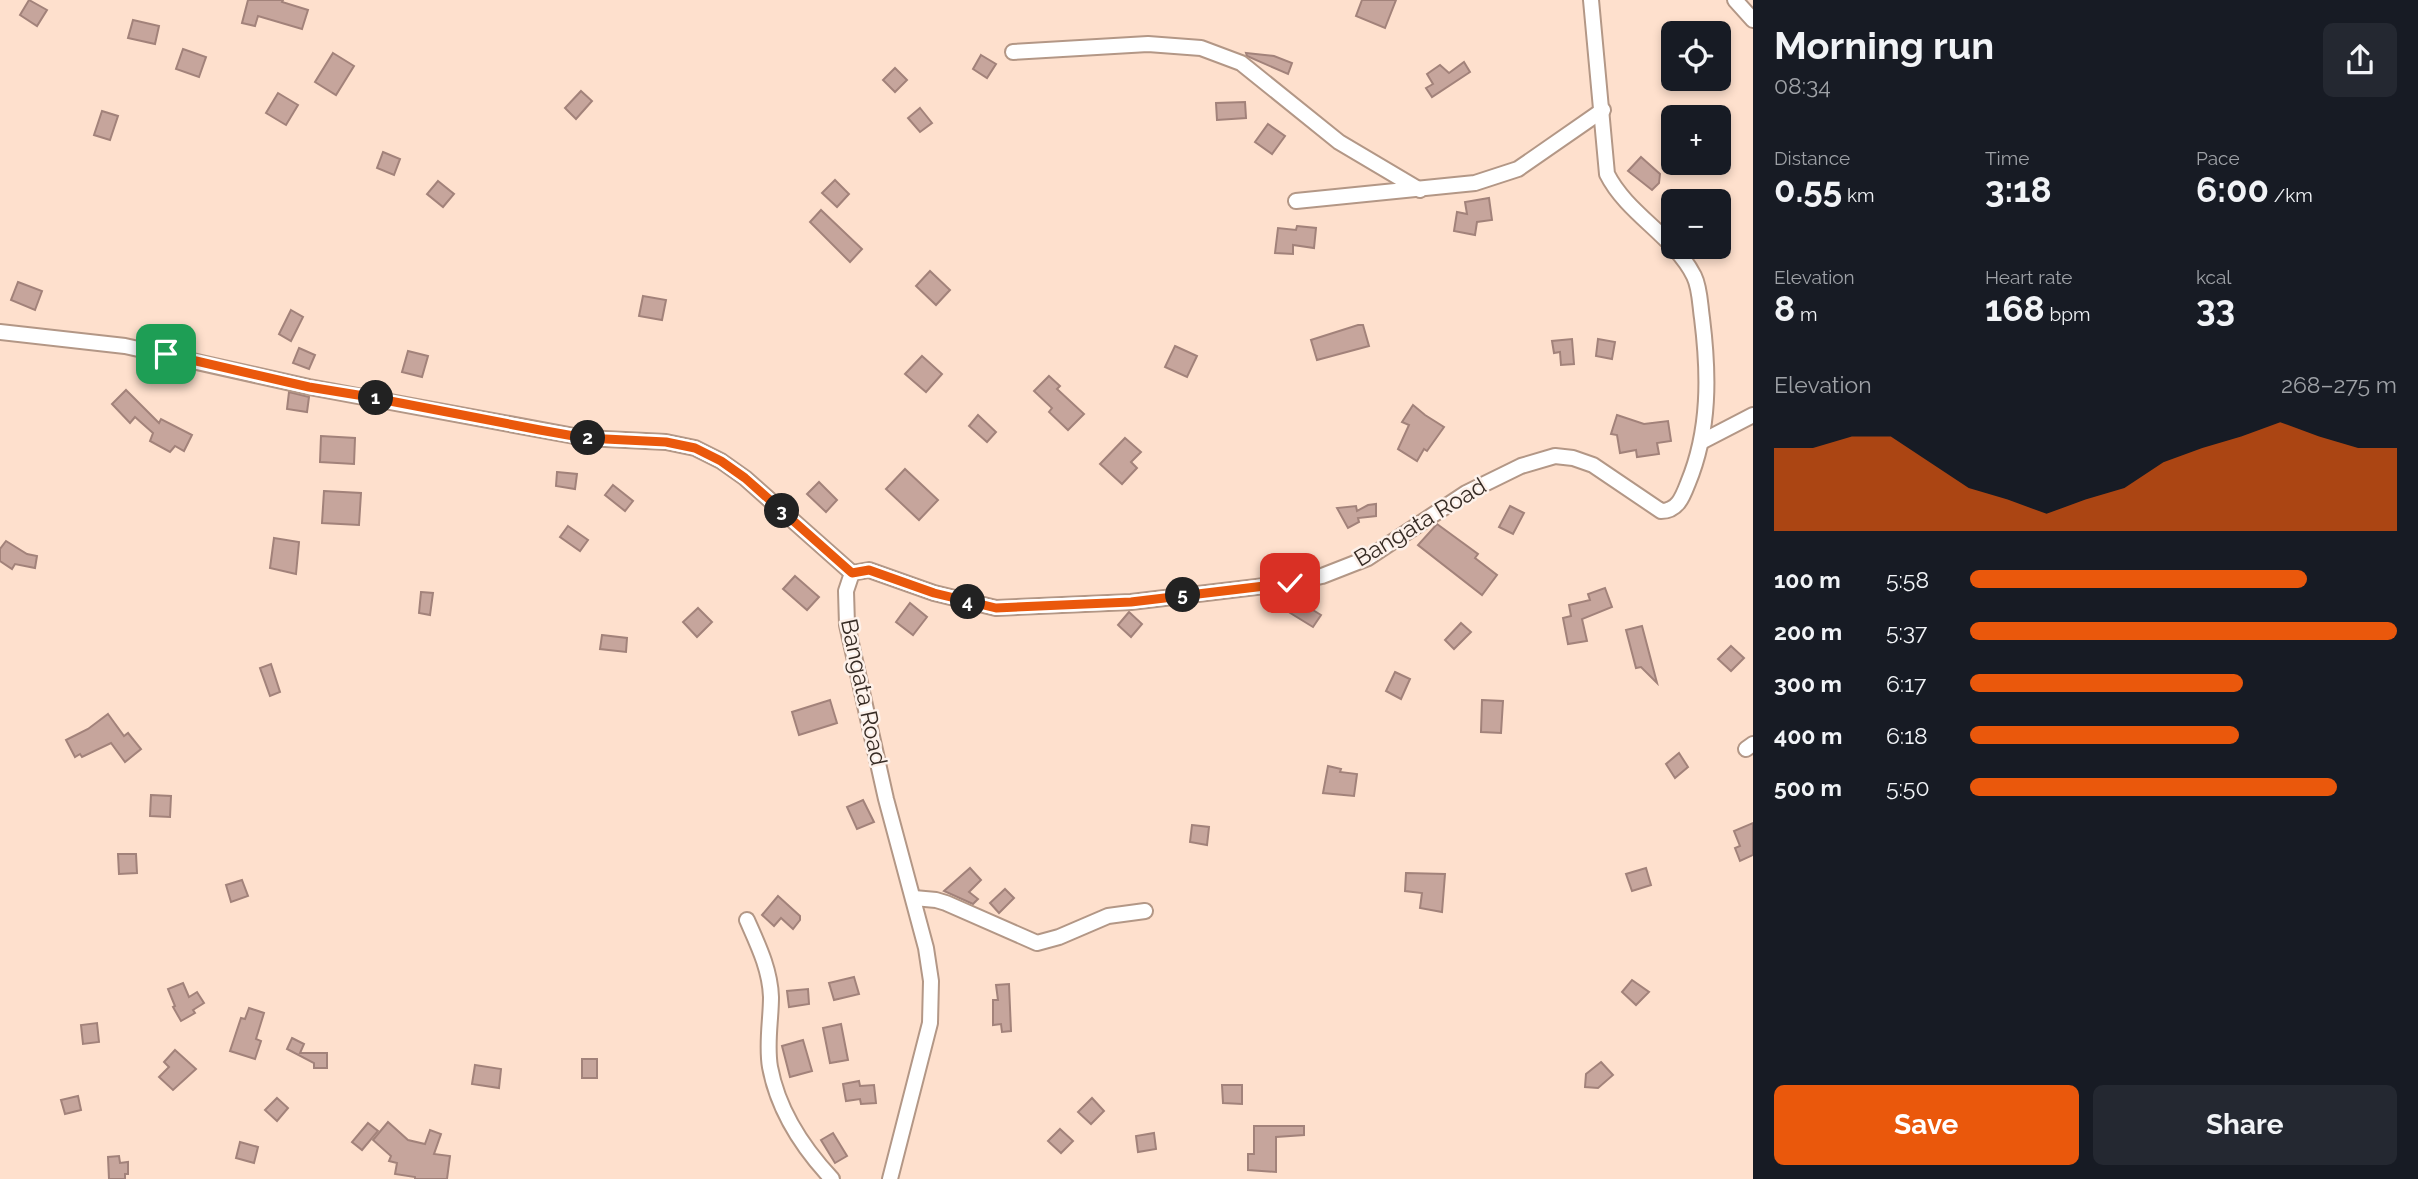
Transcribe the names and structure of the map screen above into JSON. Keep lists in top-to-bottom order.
{
  "streets": {
    "street": ["Bangata Road"]
  },
  "page": {
    "heading": ["Morning run", "08:34"],
    "map_buttons": ["+", "−"],
    "stats": [
      ["Distance", "0.55 km"],
      ["Time", "3:18"],
      ["Pace", "6:00 /km"],
      ["Elevation", "8 m"],
      ["Heart rate", "168 bpm"],
      ["kcal", "33"]
    ],
    "chart": ["Elevation", "268–275 m"],
    "pins": [
      "1",
      "2",
      "3",
      "5",
      "4"
    ],
    "list": [
      {
        "name": "100 m",
        "note": "5:58"
      },
      {
        "name": "200 m",
        "note": "5:37"
      },
      {
        "name": "300 m",
        "note": "6:17"
      },
      {
        "name": "400 m",
        "note": "6:18"
      },
      {
        "name": "500 m",
        "note": "5:50"
      }
    ],
    "buttons": ["Save", "Share"]
  }
}
